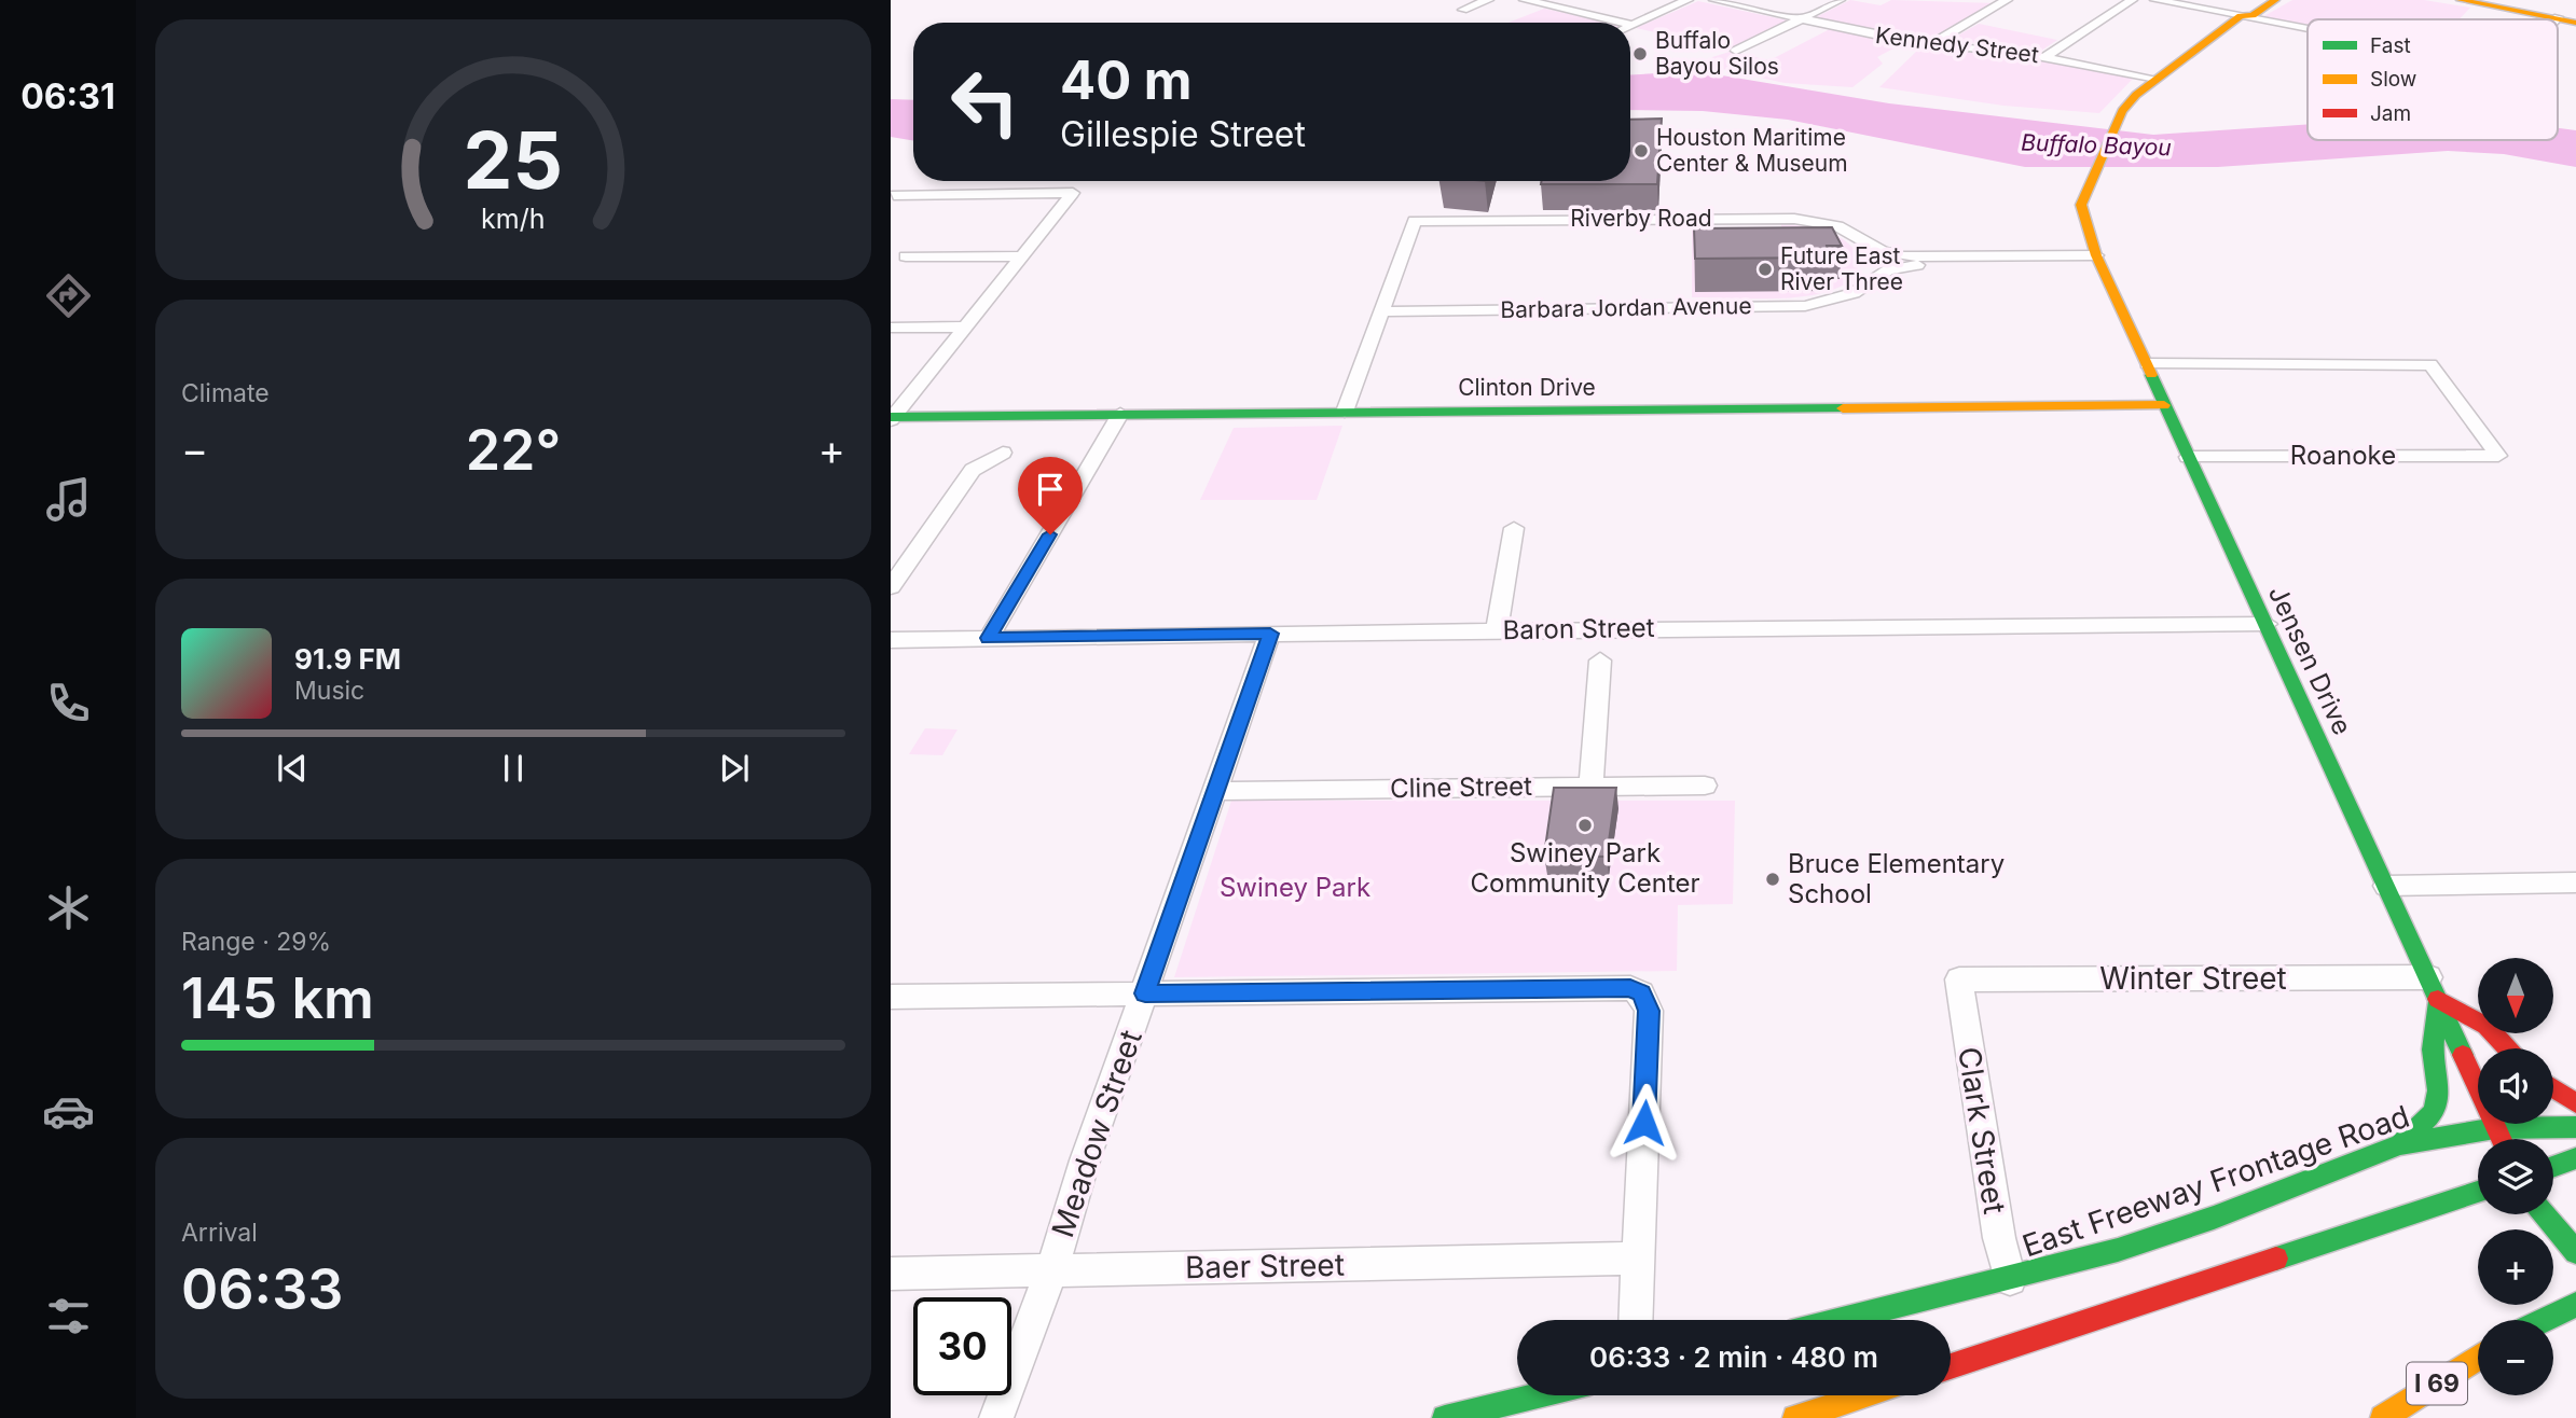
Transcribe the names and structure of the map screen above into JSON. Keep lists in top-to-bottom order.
{
  "streets": {
    "main road": [
      "Clinton Drive",
      "Jensen Drive",
      "East Freeway Frontage Road",
      "I 69"
    ],
    "street": [
      "Kennedy Street",
      "Riverby Road",
      "Barbara Jordan Avenue",
      "Roanoke",
      "Baron Street",
      "Cline Street",
      "Winter Street",
      "Clark Street",
      "Meadow Street",
      "Baer Street"
    ]
  },
  "crossings": [
    ["Kennedy Street", "Jensen Drive"],
    ["Riverby Road", "Barbara Jordan Avenue"],
    ["Riverby Road", "Jensen Drive"],
    ["Barbara Jordan Avenue", "Jensen Drive"],
    ["Clinton Drive", "Jensen Drive"],
    ["Roanoke", "Jensen Drive"],
    ["Baron Street", "Jensen Drive"],
    ["Baron Street", "Meadow Street"],
    ["Jensen Drive", "Winter Street"],
    ["Jensen Drive", "East Freeway Frontage Road"],
    ["Cline Street", "Meadow Street"],
    ["Winter Street", "Clark Street"],
    ["Clark Street", "East Freeway Frontage Road"],
    ["Meadow Street", "Baer Street"]
  ],
  "water": ["Buffalo Bayou"],
  "parks": ["Swiney Park"],
  "places": [
    "Buffalo Bayou Silos",
    "Houston Maritime Center & Museum",
    "Future East River Three",
    "Swiney Park Community Center",
    "Bruce Elementary School"
  ],
  "legend": ["Fast", "Slow", "Jam"],
  "north": "bottom",
  "page": {
    "tabs": "06:31",
    "turn": ["40 m", "Gillespie Street"],
    "tile": [
      "Climate",
      ["Range · 29%", "145 km"],
      ["Arrival", "06:33"]
    ],
    "heat": ["−", "22°", "+"],
    "song": ["91.9 FM", "Music"],
    "map_buttons": ["+", "−"],
    "limit": "30",
    "trip": "06:33 · 2 min · 480 m",
    "gauge": ["25", "km/h"]
  }
}
